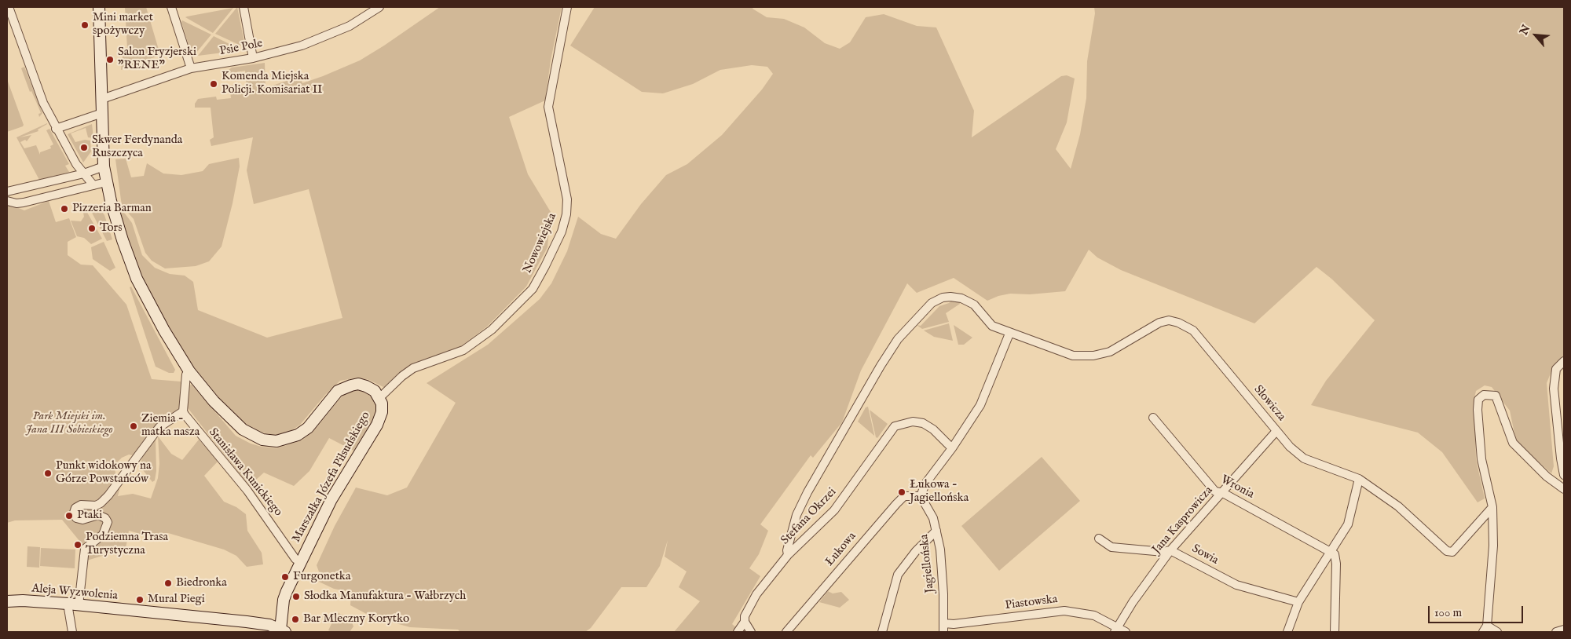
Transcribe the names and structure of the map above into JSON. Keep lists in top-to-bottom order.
{
  "streets": {
    "street": [
      "Psie Pole",
      "Nowowiejska",
      "Słowicza",
      "Stanisława Kunickiego",
      "Marszałka Józefa Piłsudskiego",
      "Wronia",
      "Stefana Okrzei",
      "Jana Kasprowicza",
      "Łukowa",
      "Sowia",
      "Jagiellońska",
      "Aleja Wyzwolenia",
      "Piastowska"
    ]
  },
  "crossings": [
    ["Nowowiejska", "Marszałka Józefa Piłsudskiego"],
    ["Słowicza", "Stefana Okrzei"],
    ["Słowicza", "Jana Kasprowicza"],
    ["Stanisława Kunickiego", "Marszałka Józefa Piłsudskiego"],
    ["Marszałka Józefa Piłsudskiego", "Aleja Wyzwolenia"],
    ["Wronia", "Jana Kasprowicza"],
    ["Jana Kasprowicza", "Sowia"],
    ["Jana Kasprowicza", "Piastowska"],
    ["Łukowa", "Jagiellońska"],
    ["Jagiellońska", "Piastowska"]
  ],
  "parks": ["Park Miejski im. Jana III Sobieskiego"],
  "places": [
    "Mini market spożywczy",
    "Salon Fryzjerski \"RENE\"",
    "Komenda Miejska Policji. Komisariat II",
    "Skwer Ferdynanda Ruszczyca",
    "Pizzeria Barman",
    "Tors",
    "Ziemia - matka nasza",
    "Punkt widokowy na Górze Powstańców",
    "Łukowa - Jagiellońska",
    "Ptaki",
    "Podziemna Trasa Turystyczna",
    "Furgonetka",
    "Biedronka",
    "Słodka Manufaktura - Wałbrzych",
    "Mural Piegi",
    "Bar Mleczny Korytko"
  ],
  "scale_bar": "100 m",
  "north": "top left"
}
